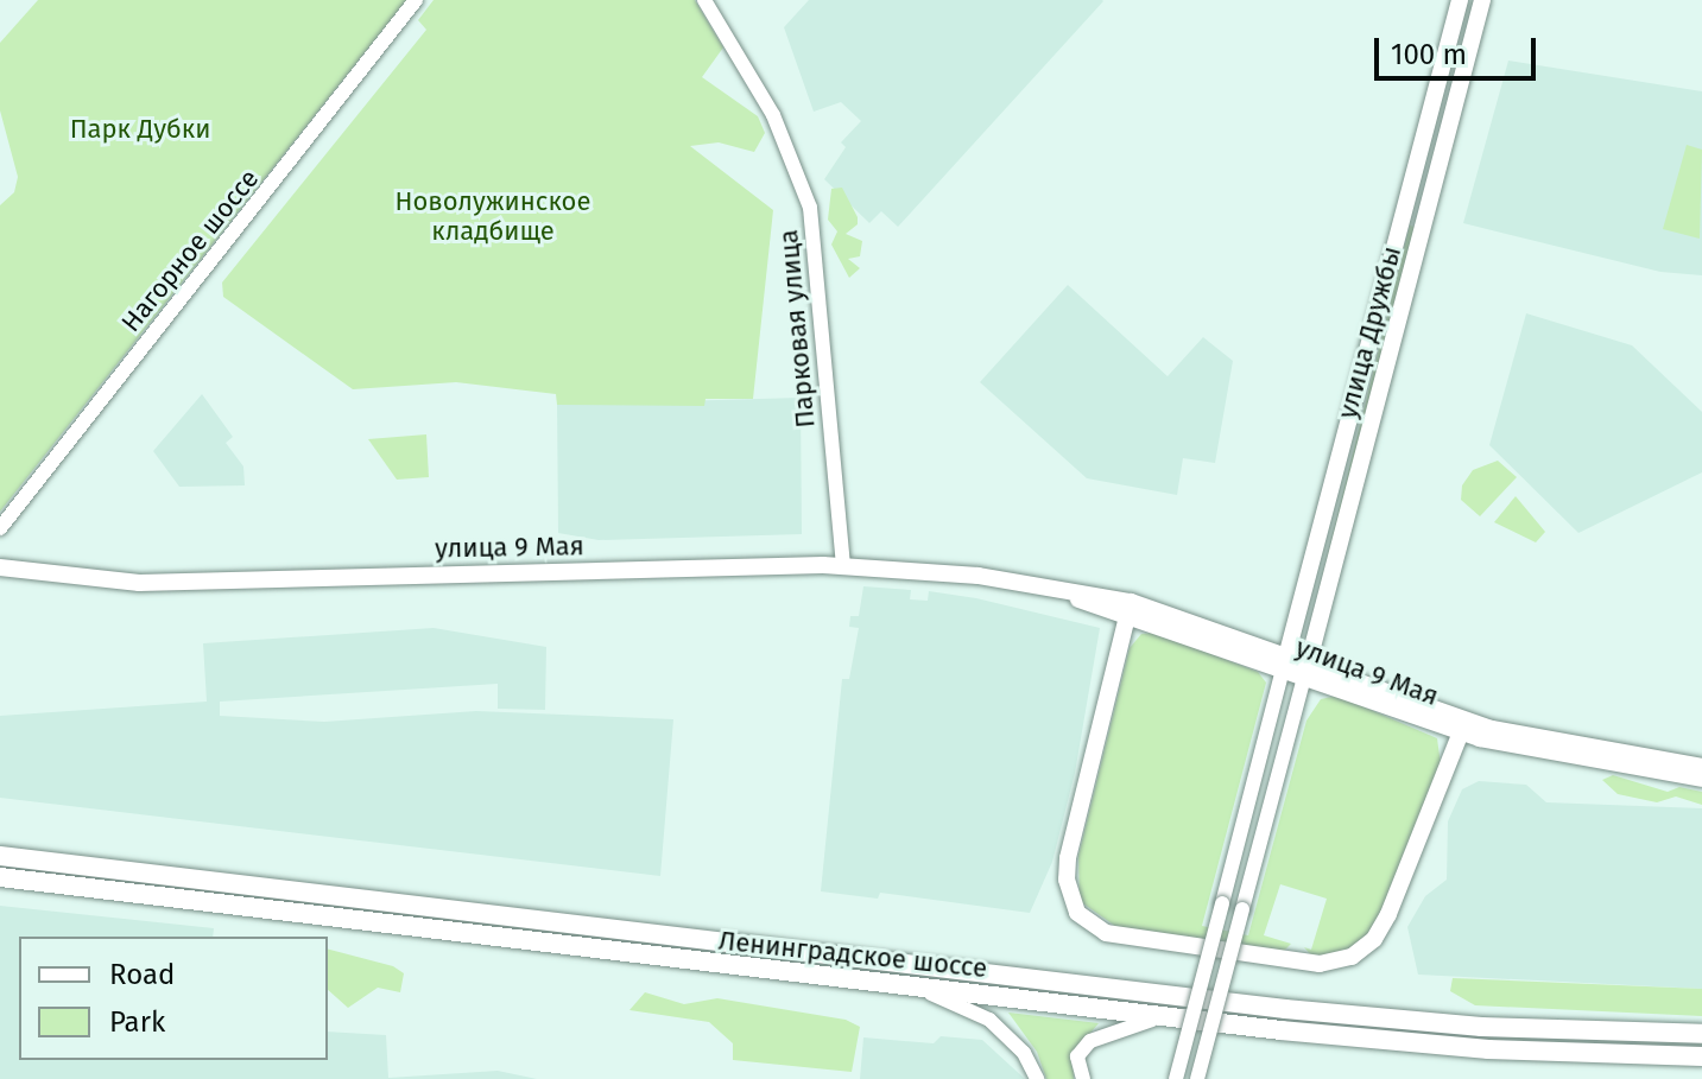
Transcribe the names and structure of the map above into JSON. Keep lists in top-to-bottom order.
{
  "streets": {
    "highway": ["Ленинградское шоссе"],
    "main road": ["улица Дружбы", "улица 9 Мая"],
    "street": ["Нагорное шоссе", "Парковая улица"]
  },
  "crossings": [
    ["Парковая улица", "улица 9 Мая"],
    ["улица Дружбы", "улица 9 Мая"]
  ],
  "parks": ["Парк Дубки", "Новолужинское кладбище"],
  "legend": ["Road", "Park"],
  "scale_bar": "100 m"
}
